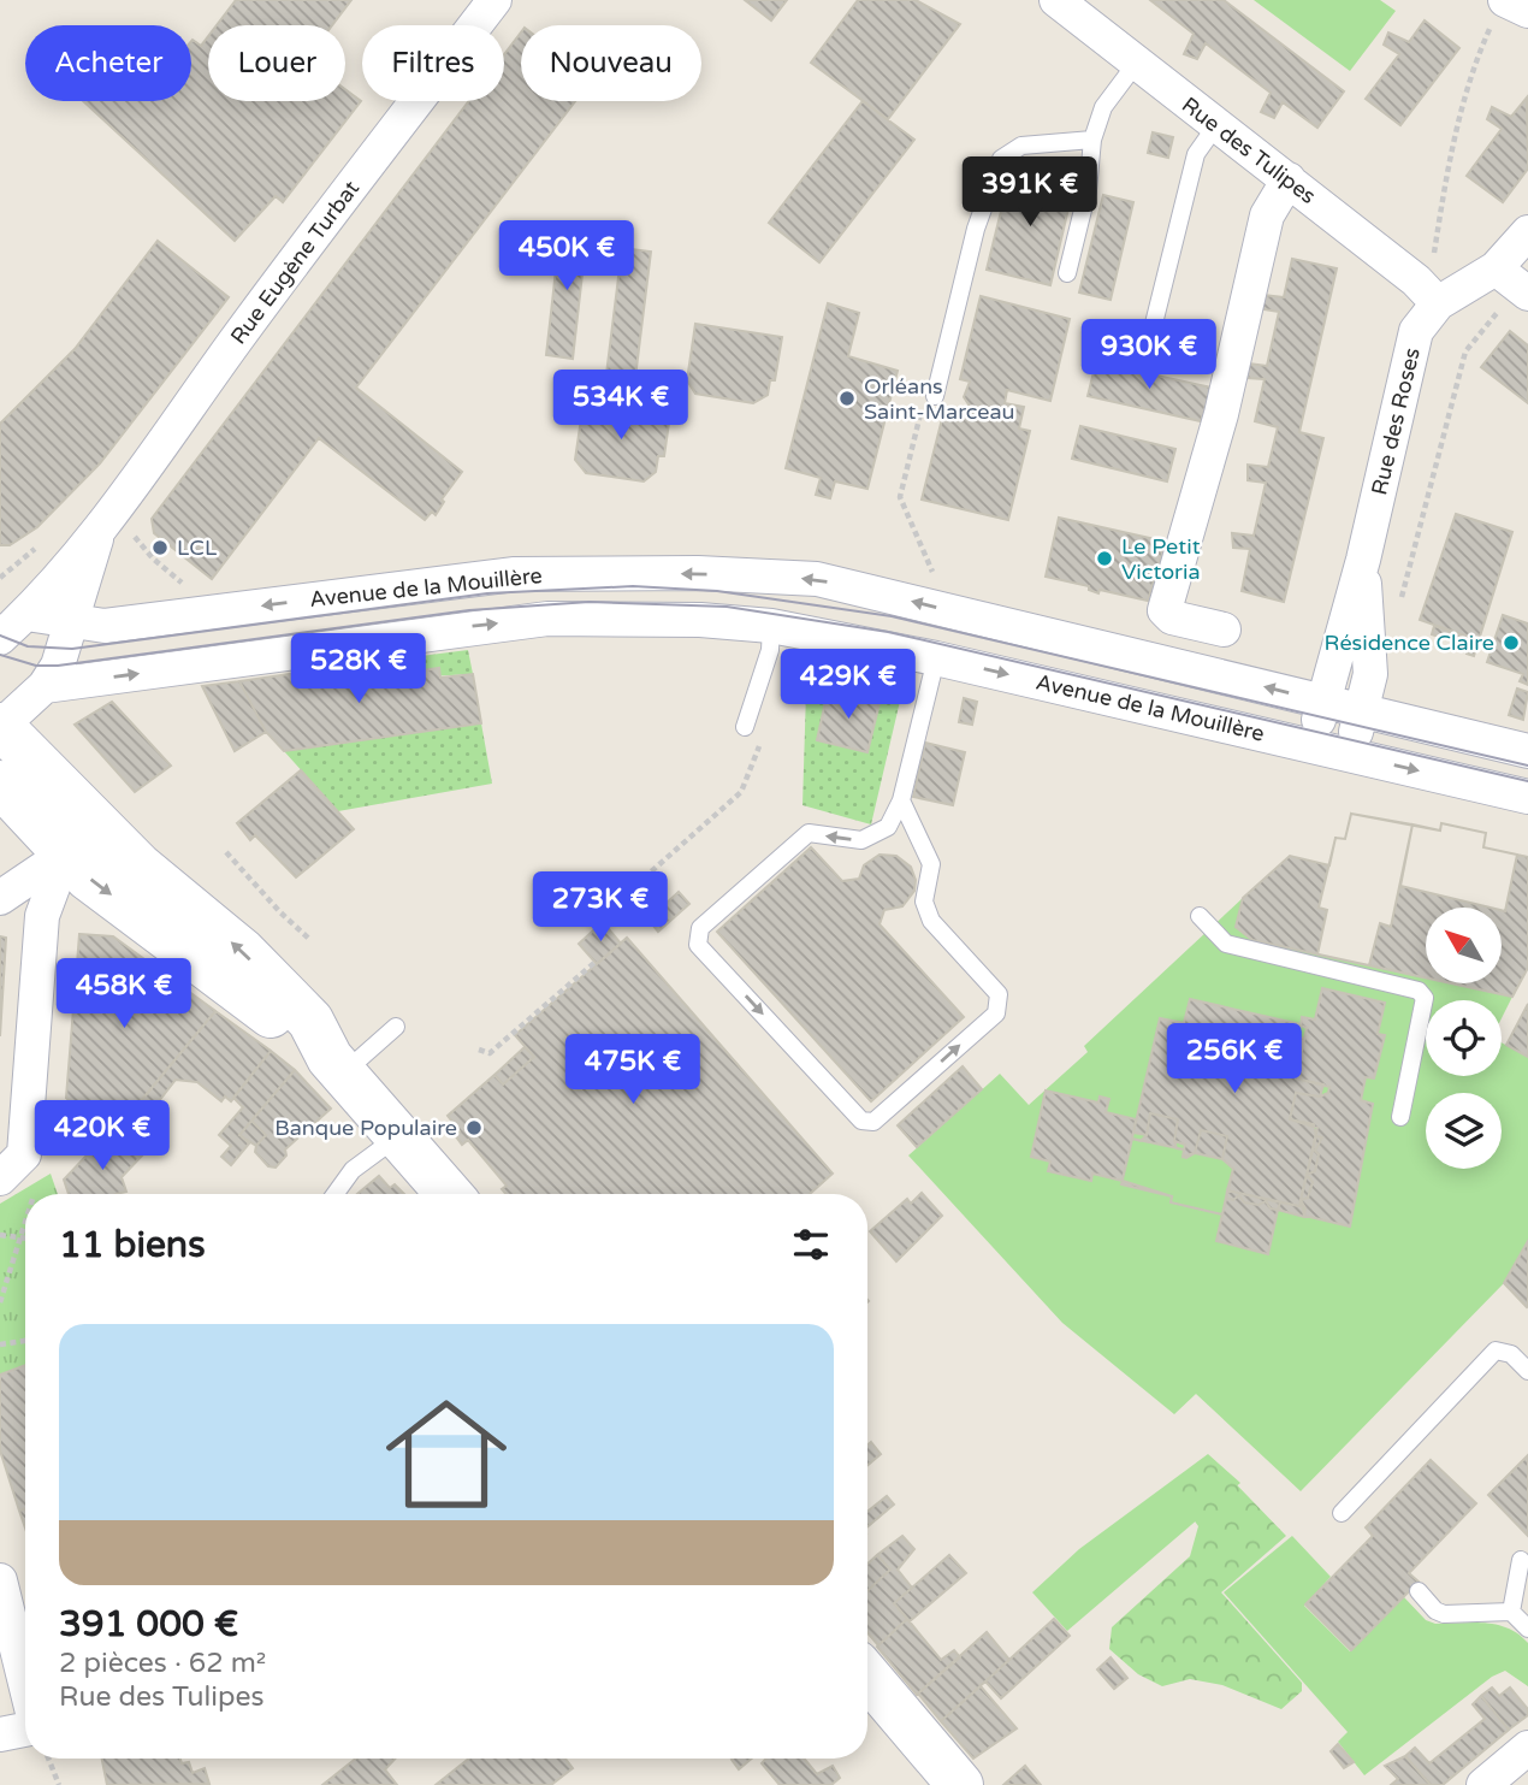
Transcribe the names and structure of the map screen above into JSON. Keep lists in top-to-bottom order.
{
  "streets": {
    "street": [
      "Rue des Tulipes",
      "Rue Eugène Turbat",
      "Rue des Roses",
      "Avenue de la Mouillère"
    ]
  },
  "crossings": [
    ["Rue des Tulipes", "Rue des Roses"],
    ["Rue Eugène Turbat", "Avenue de la Mouillère"],
    ["Rue des Roses", "Avenue de la Mouillère"]
  ],
  "places": [
    "Orléans Saint-Marceau",
    "LCL",
    "Le Petit Victoria",
    "Résidence Claire",
    "Banque Populaire"
  ],
  "north": "top left",
  "page": {
    "chip": [
      "Acheter",
      "Louer",
      "Filtres",
      "Nouveau"
    ],
    "price": [
      "391K €",
      "450K €",
      "930K €",
      "534K €",
      "528K €",
      "429K €",
      "273K €",
      "458K €",
      "256K €",
      "475K €",
      "420K €"
    ],
    "heading": "11 biens",
    "list": [
      {
        "name": "391 000 €",
        "note": "2 pièces · 62 m² · Rue des Tulipes"
      }
    ]
  }
}
